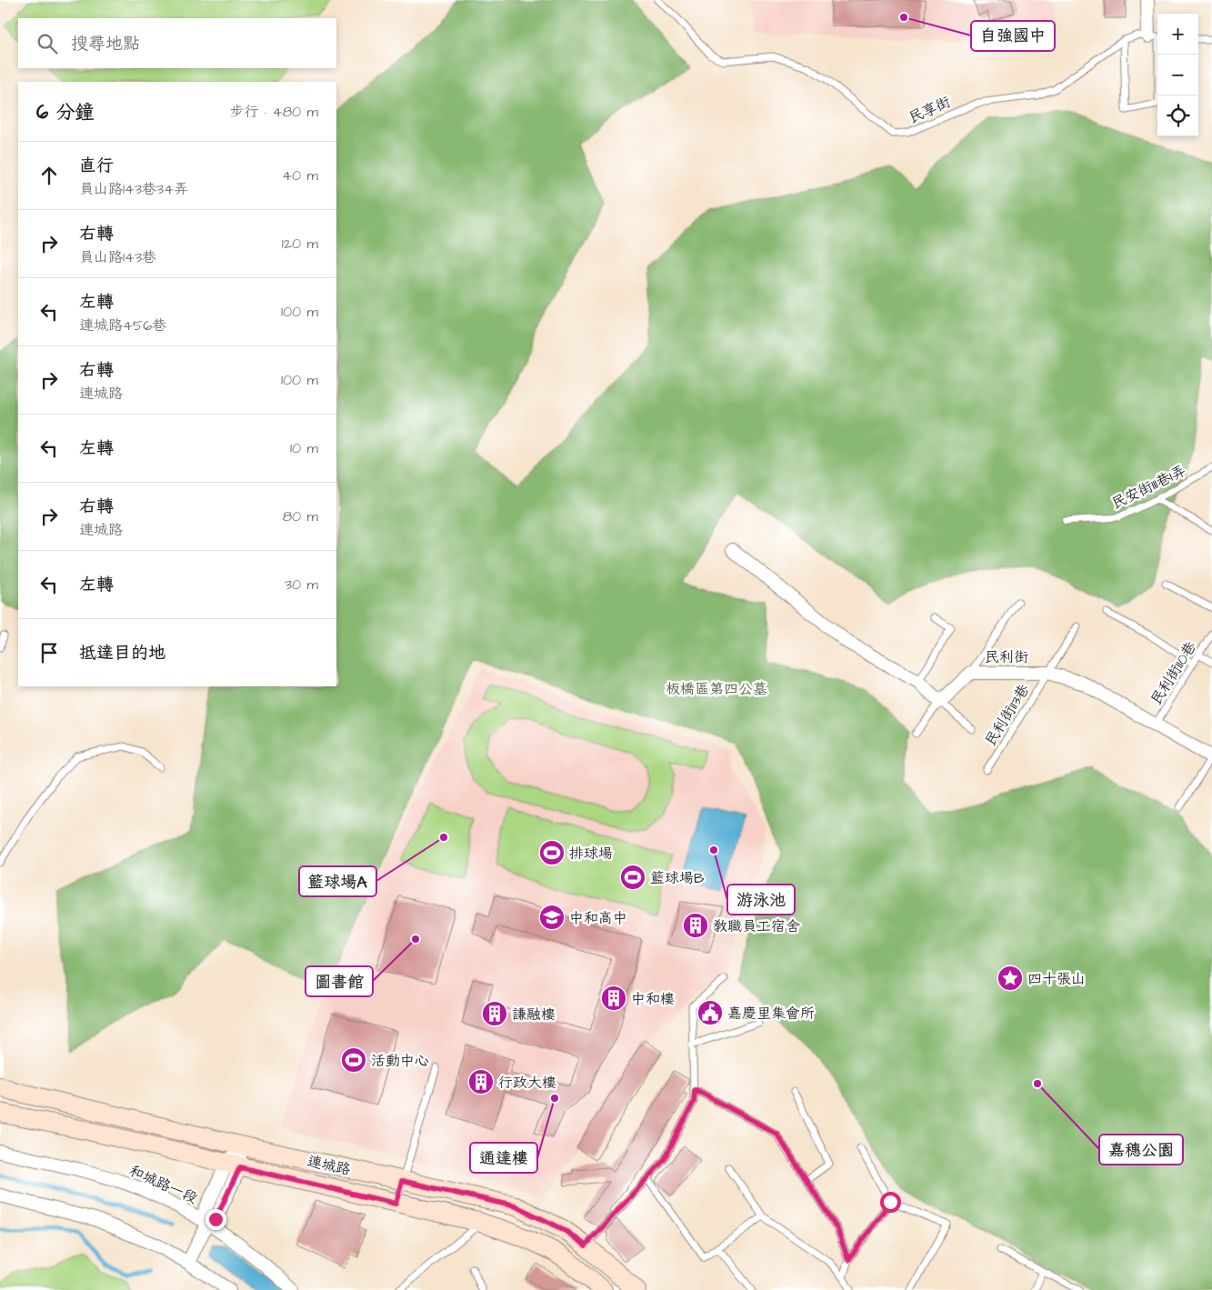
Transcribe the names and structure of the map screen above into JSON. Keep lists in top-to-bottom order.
{
  "streets": {
    "main road": ["連城路"],
    "street": ["民利街", "和城路一段"],
    "lane": [
      "民享街",
      "民安街111巷1弄",
      "民利街110巷",
      "民利街113巷"
    ]
  },
  "crossings": [
    ["民利街", "民利街110巷"],
    ["民利街", "民利街113巷"]
  ],
  "parks": ["板橋區第四公墓"],
  "places": {
    "other": [
      "自強國中",
      "籃球場A",
      "游泳池",
      "圖書館",
      "嘉穗公園",
      "通達樓"
    ],
    "sports": ["排球場", "籃球場B", "活動中心"],
    "school or university": ["中和高中"],
    "building": [
      "教職員工宿舍",
      "中和樓",
      "謙融樓",
      "行政大樓"
    ],
    "place": ["四十張山"],
    "public building": ["嘉慶里集會所"]
  },
  "page": {
    "map_buttons": ["+", "−"],
    "search": "搜尋地點",
    "heading": ["6 分鐘", "步行 · 480 m"],
    "list": [
      ["直行", "員山路143巷34弄", "40 m"],
      ["右轉", "員山路143巷", "120 m"],
      ["左轉", "連城路456巷", "100 m"],
      ["右轉", "連城路", "100 m"],
      ["左轉", "10 m"],
      ["右轉", "連城路", "80 m"],
      ["左轉", "30 m"],
      "抵達目的地"
    ]
  }
}
